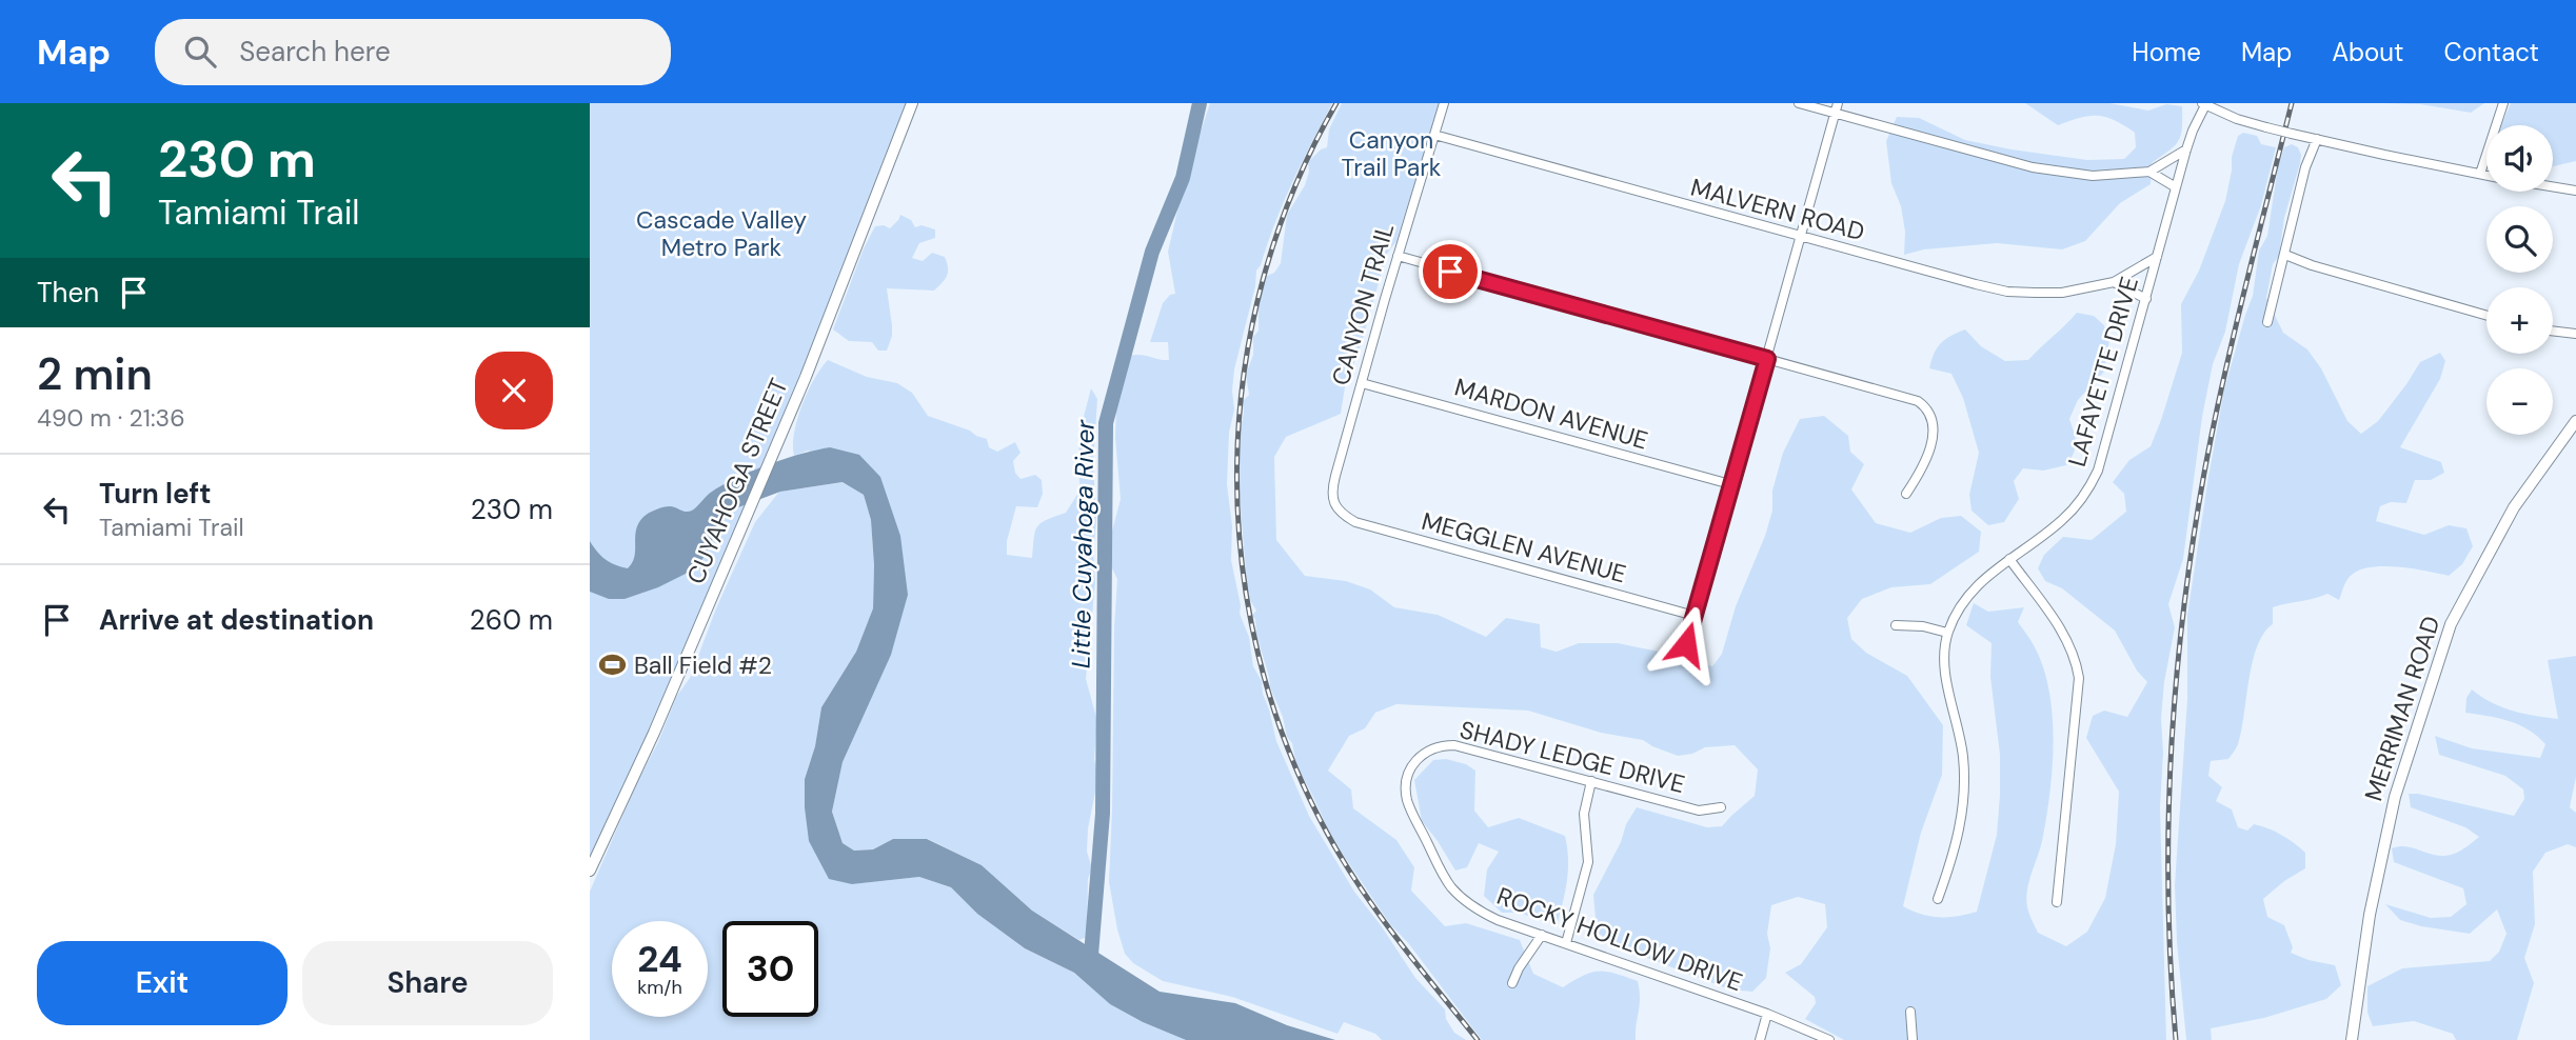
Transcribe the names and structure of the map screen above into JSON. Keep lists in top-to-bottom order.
{
  "streets": {
    "street": [
      "MALVERN ROAD",
      "CANYON TRAIL",
      "LAFAYETTE DRIVE",
      "MARDON AVENUE",
      "CUYAHOGA STREET",
      "MEGGLEN AVENUE",
      "MERRIMAN ROAD",
      "SHADY LEDGE DRIVE",
      "ROCKY HOLLOW DRIVE"
    ]
  },
  "crossings": [
    ["MALVERN ROAD", "CANYON TRAIL"],
    ["MALVERN ROAD", "LAFAYETTE DRIVE"],
    ["CANYON TRAIL", "MARDON AVENUE"],
    ["CANYON TRAIL", "MEGGLEN AVENUE"],
    ["SHADY LEDGE DRIVE", "ROCKY HOLLOW DRIVE"]
  ],
  "water": ["Little Cuyahoga River"],
  "parks": ["Canyon Trail Park", "Cascade Valley Metro Park"],
  "places": {
    "sports": ["Ball Field #2"]
  },
  "page": {
    "header": "Map",
    "search": "Search here",
    "nav": [
      "Home",
      "Map",
      "About",
      "Contact"
    ],
    "turn": ["230 m", "Tamiami Trail"],
    "map_buttons": ["+", "−"],
    "then": "Then",
    "heading": ["2 min", "490 m · 21:36"],
    "list": [
      {
        "name": "Turn left",
        "note": "Tamiami Trail",
        "value": "230 m"
      },
      {
        "name": "Arrive at destination",
        "value": "260 m"
      }
    ],
    "speed": "24 km/h",
    "limit": "30",
    "buttons": ["Exit", "Share"]
  }
}
